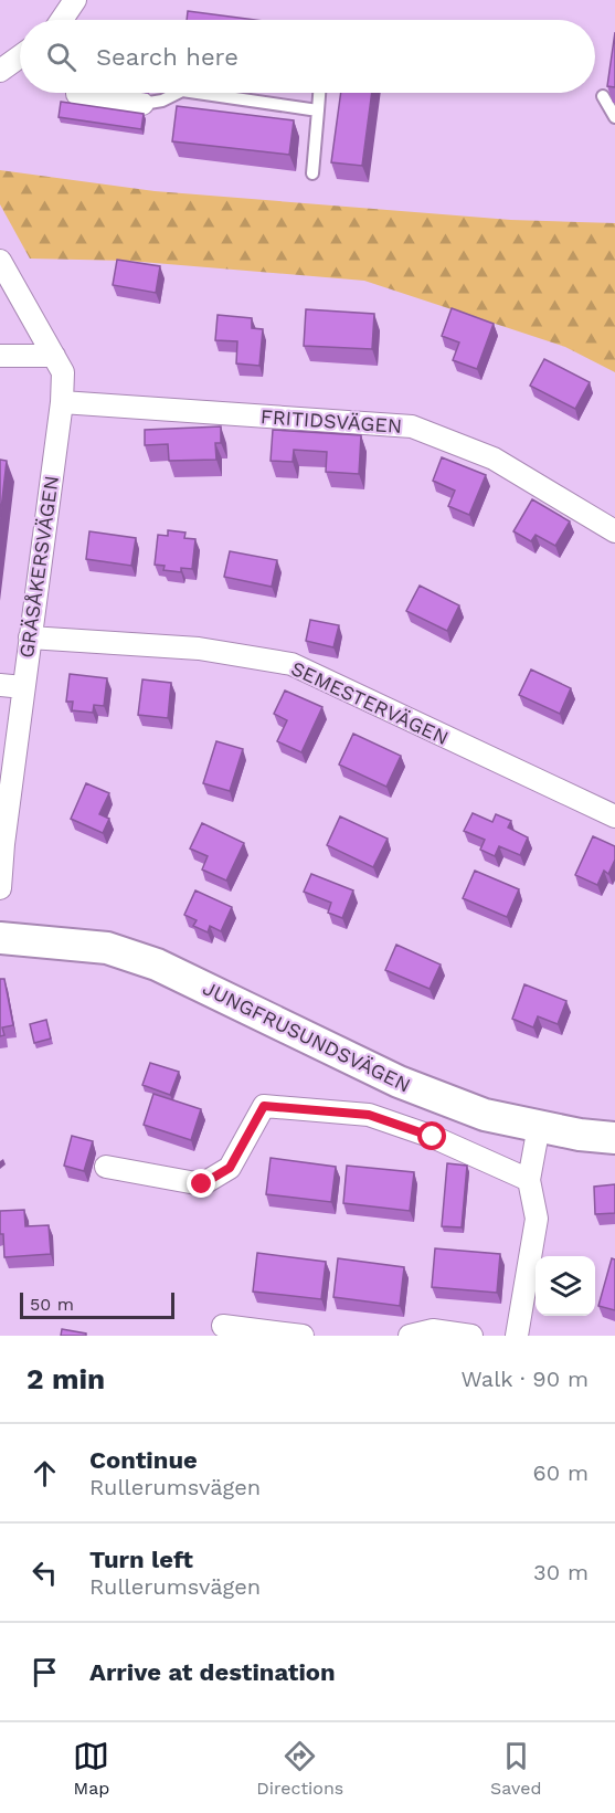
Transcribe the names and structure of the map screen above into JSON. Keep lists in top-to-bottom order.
{
  "streets": {
    "street": [
      "FRITIDSVÄGEN",
      "GRÄSÅKERSVÄGEN",
      "SEMESTERVÄGEN",
      "JUNGFRUSUNDSVÄGEN"
    ]
  },
  "crossings": [
    ["FRITIDSVÄGEN", "GRÄSÅKERSVÄGEN"],
    ["GRÄSÅKERSVÄGEN", "SEMESTERVÄGEN"]
  ],
  "scale_bar": "50 m",
  "page": {
    "search": "Search here",
    "scale": "50 m",
    "heading": ["2 min", "Walk · 90 m"],
    "list": [
      ["Continue", "Rullerumsvägen", "60 m"],
      ["Turn left", "Rullerumsvägen", "30 m"],
      "Arrive at destination"
    ],
    "nav": ["Map", "Directions", "Saved"]
  }
}
